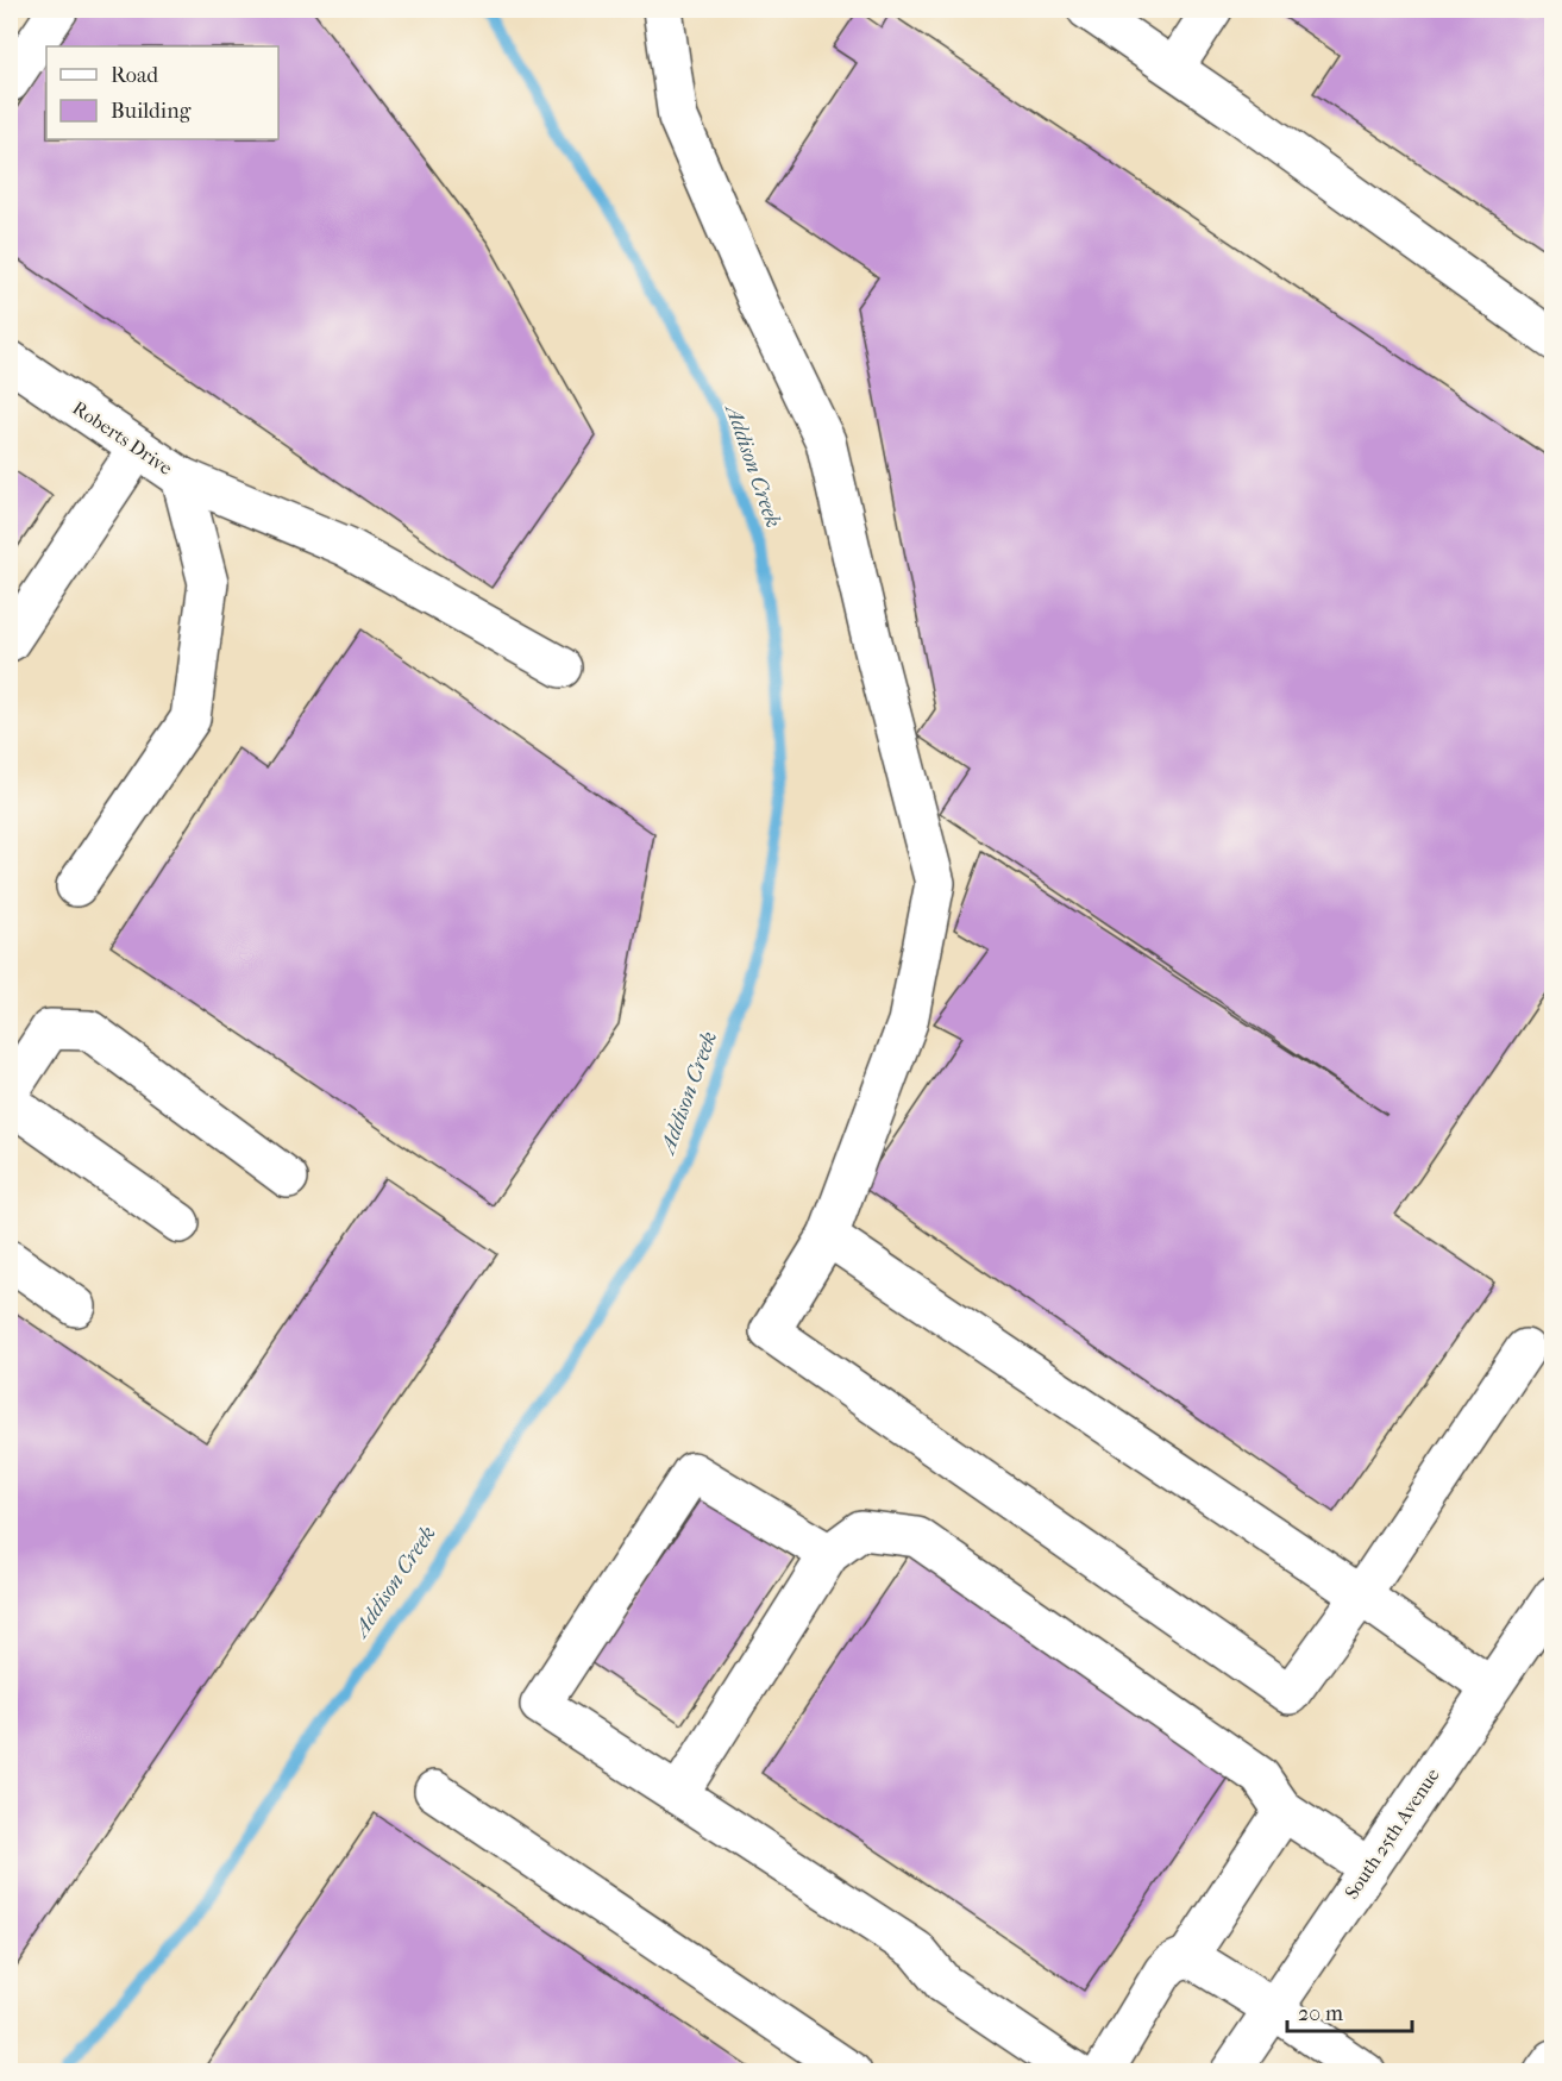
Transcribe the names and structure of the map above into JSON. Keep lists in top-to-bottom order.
{
  "streets": {
    "main road": ["Roberts Drive", "South 25th Avenue"]
  },
  "water": ["Addison Creek"],
  "legend": ["Road", "Building"],
  "scale_bar": "20 m"
}
